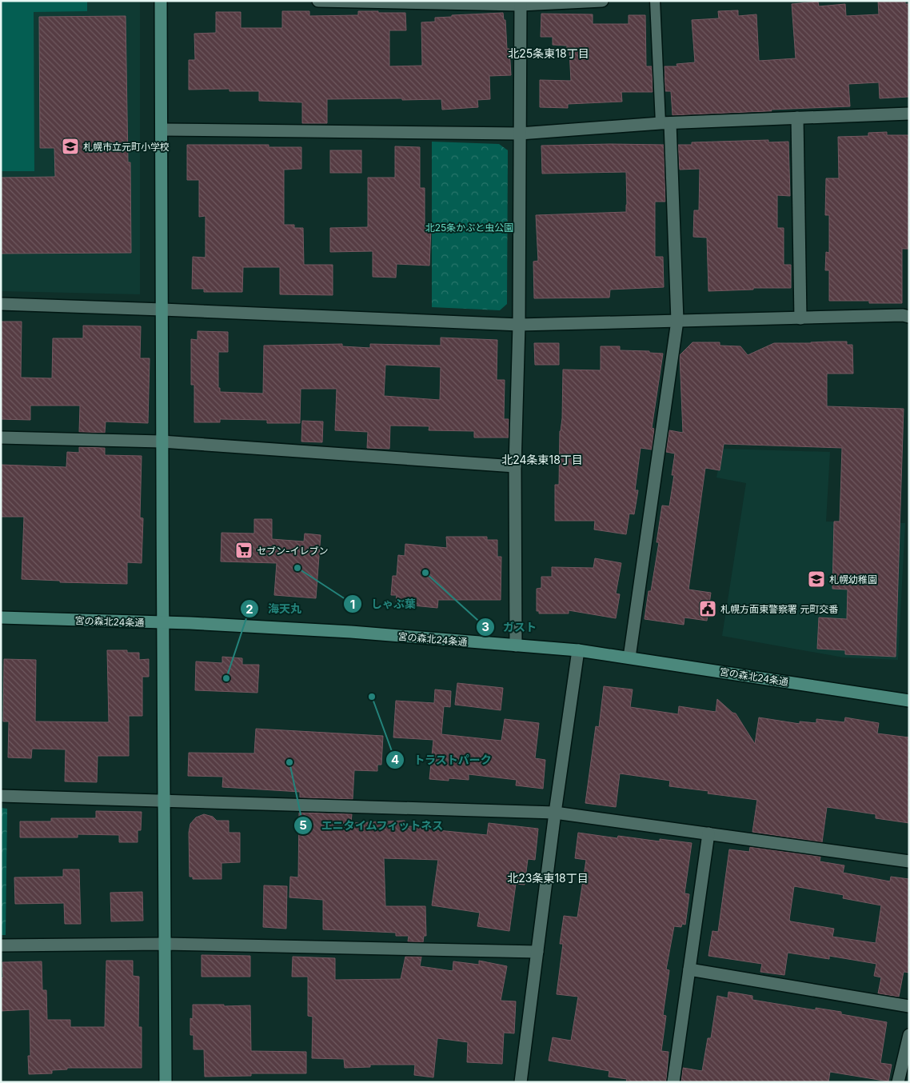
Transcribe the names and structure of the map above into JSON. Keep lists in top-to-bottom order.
{
  "streets": {
    "street": ["宮の森北24条通"]
  },
  "districts": ["北25条東18丁目", "北24条東18丁目", "北23条東18丁目"],
  "parks": ["北25条かぶと虫公園"],
  "places": {
    "school or university": ["札幌市立元町小学校", "札幌幼稚園"],
    "supermarket": ["セブン-イレブン"],
    "other": [
      "しゃぶ葉",
      "ガスト",
      "海天丸",
      "トラストパーク",
      "エニタイムフィットネス"
    ],
    "public building": ["札幌方面東警察署 元町交番"]
  }
}
